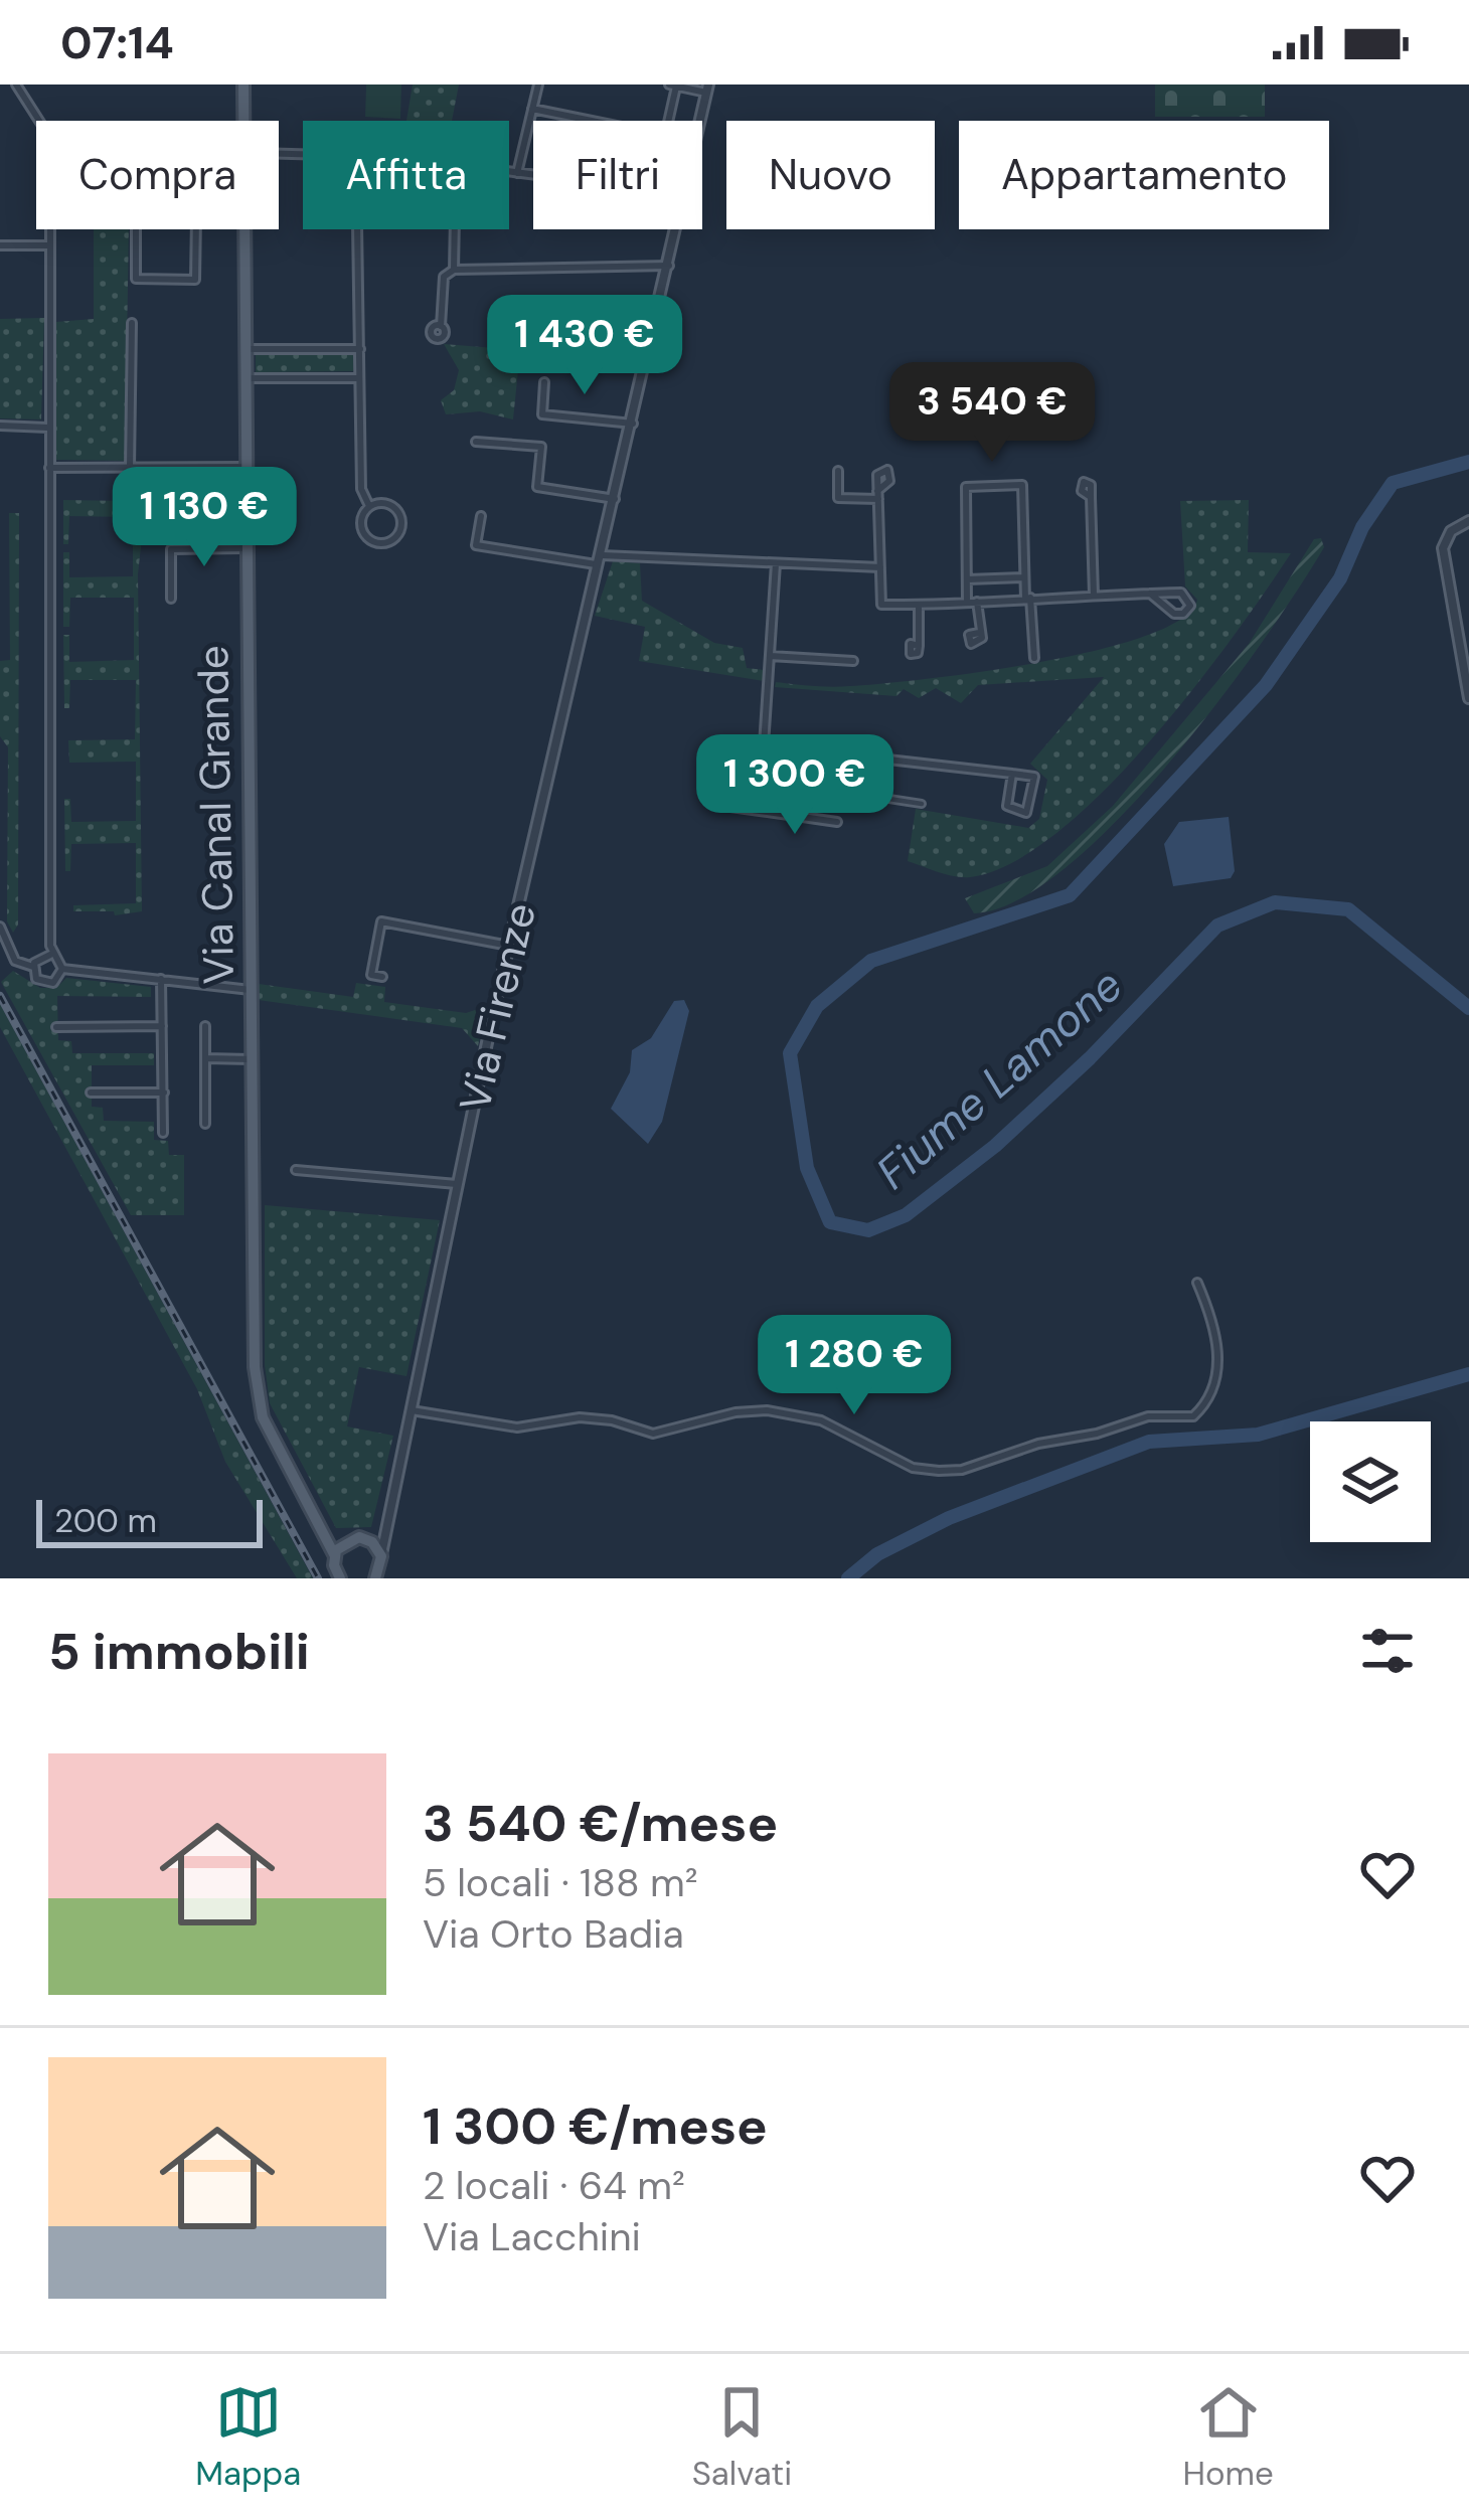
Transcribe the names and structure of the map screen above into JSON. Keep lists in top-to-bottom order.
{
  "streets": {
    "main road": ["Via Canal Grande"],
    "street": ["Via Firenze"]
  },
  "water": ["Fiume Lamone"],
  "scale_bar": "200 m",
  "page": {
    "status": "07:14",
    "chip": [
      "Compra",
      "Affitta",
      "Filtri",
      "Nuovo",
      "Appartamento"
    ],
    "price": [
      "1 430 €",
      "3 540 €",
      "1 130 €",
      "1 300 €",
      "1 280 €"
    ],
    "scale": "200 m",
    "heading": "5 immobili",
    "list": [
      {
        "name": "3 540 €/mese",
        "note": "5 locali · 188 m² · Via Orto Badia"
      },
      {
        "name": "1 300 €/mese",
        "note": "2 locali · 64 m² · Via Lacchini"
      }
    ],
    "tabs": ["Mappa", "Salvati", "Home"]
  }
}
